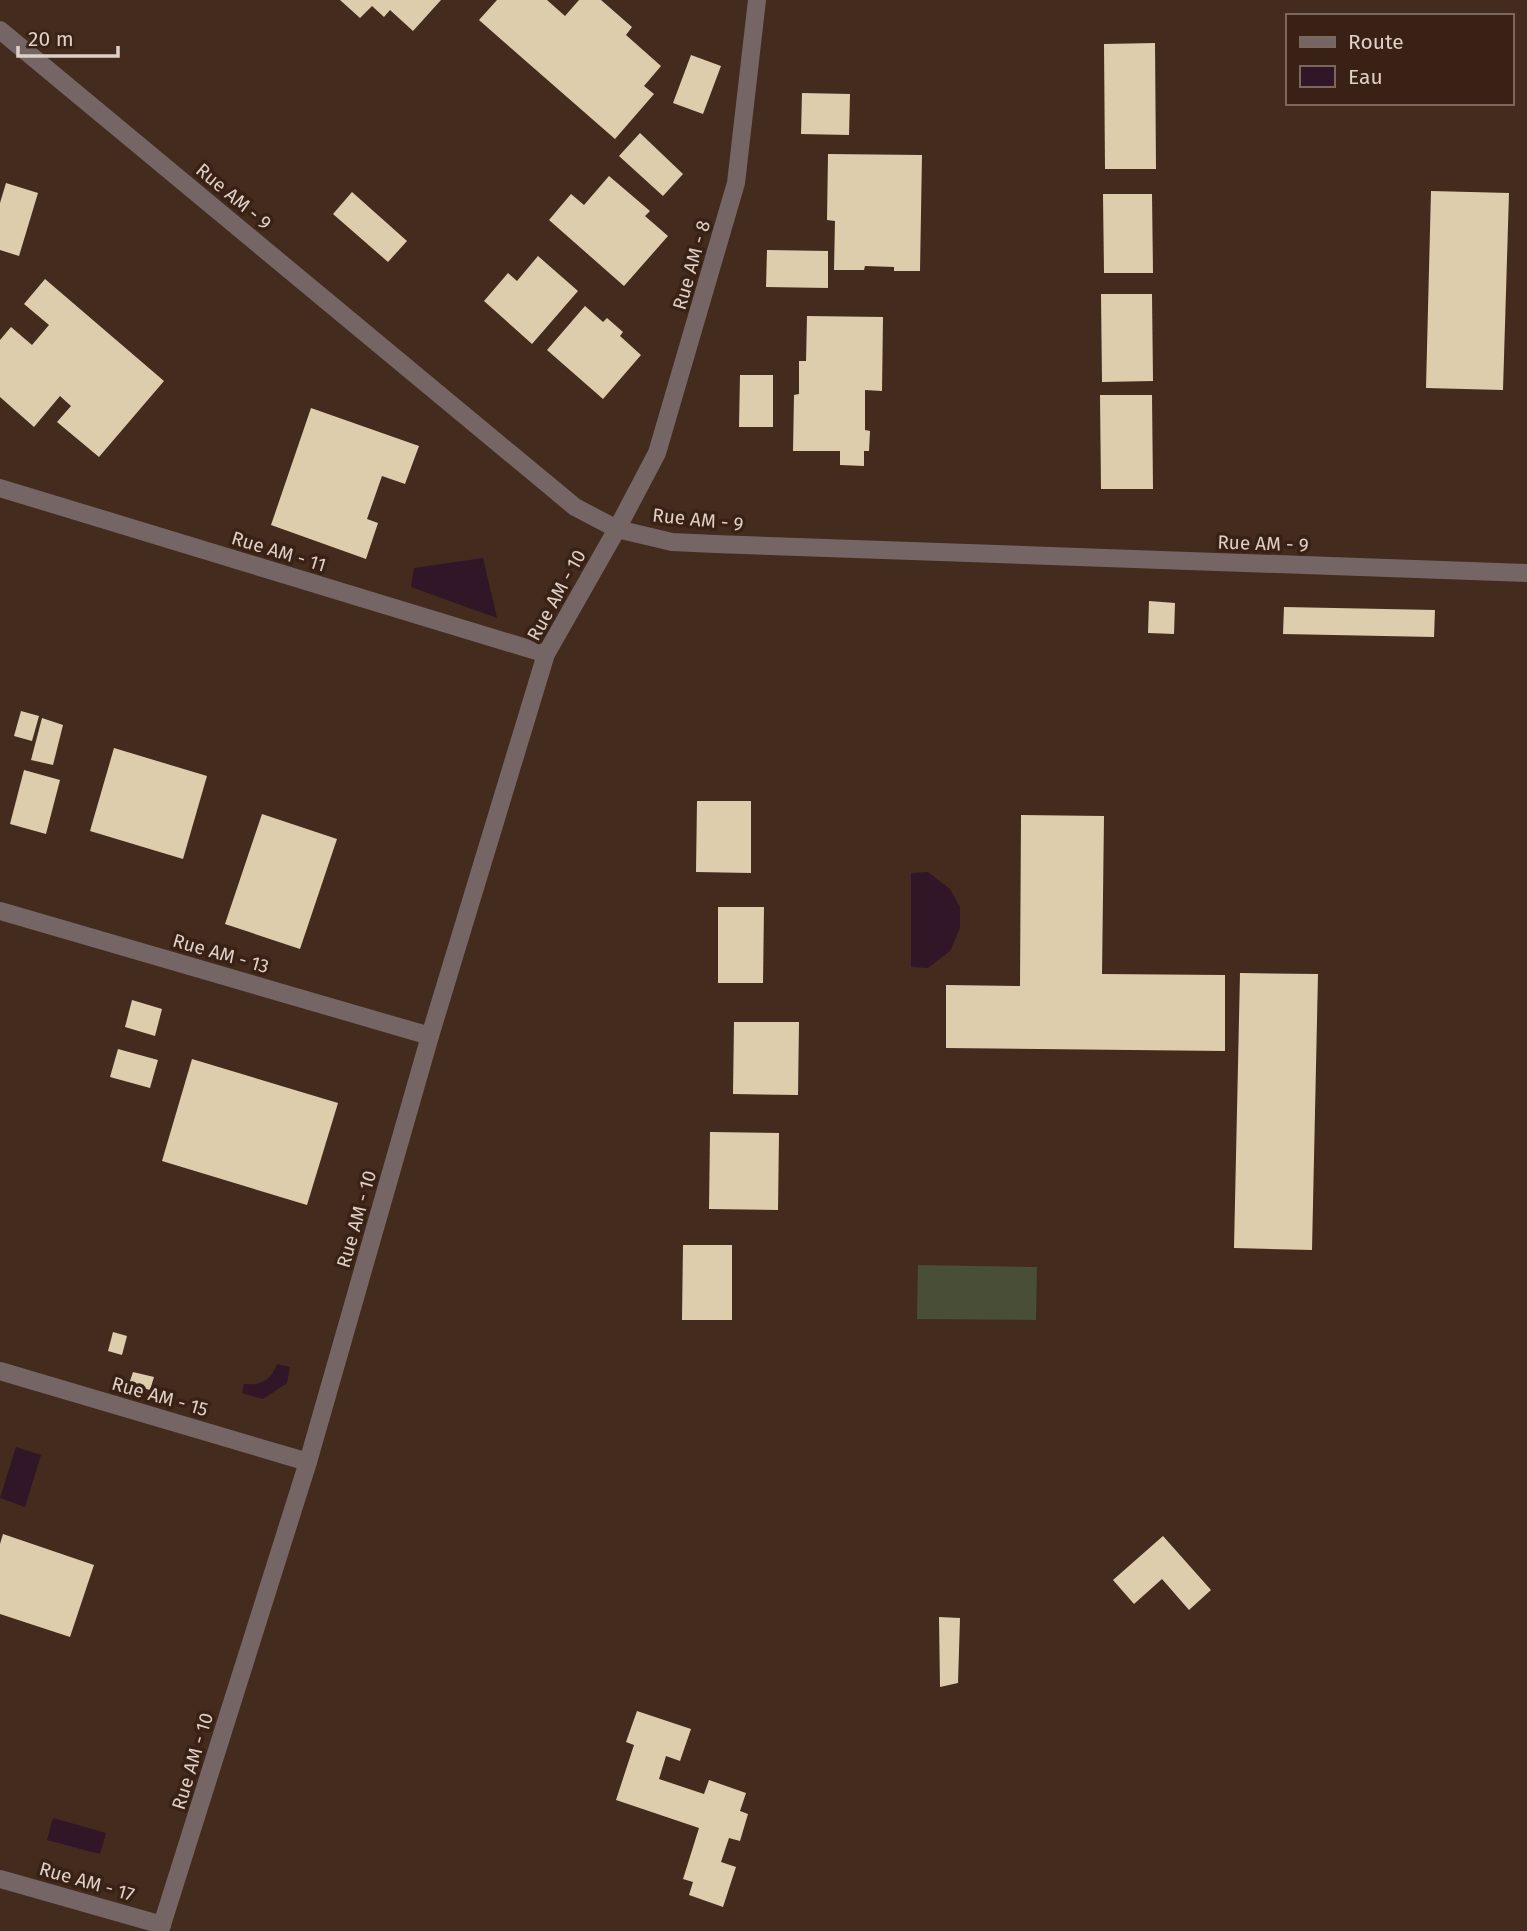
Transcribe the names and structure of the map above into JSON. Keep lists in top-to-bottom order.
{
  "streets": {
    "street": [
      "Rue AM - 9",
      "Rue AM - 8",
      "Rue AM - 11",
      "Rue AM - 10",
      "Rue AM - 13",
      "Rue AM - 15",
      "Rue AM - 17"
    ]
  },
  "crossings": [
    ["Rue AM - 9", "Rue AM - 8"],
    ["Rue AM - 9", "Rue AM - 10"],
    ["Rue AM - 8", "Rue AM - 10"],
    ["Rue AM - 11", "Rue AM - 10"],
    ["Rue AM - 10", "Rue AM - 13"],
    ["Rue AM - 10", "Rue AM - 15"],
    ["Rue AM - 10", "Rue AM - 17"]
  ],
  "legend": ["Route", "Eau"],
  "scale_bar": "20 m"
}
